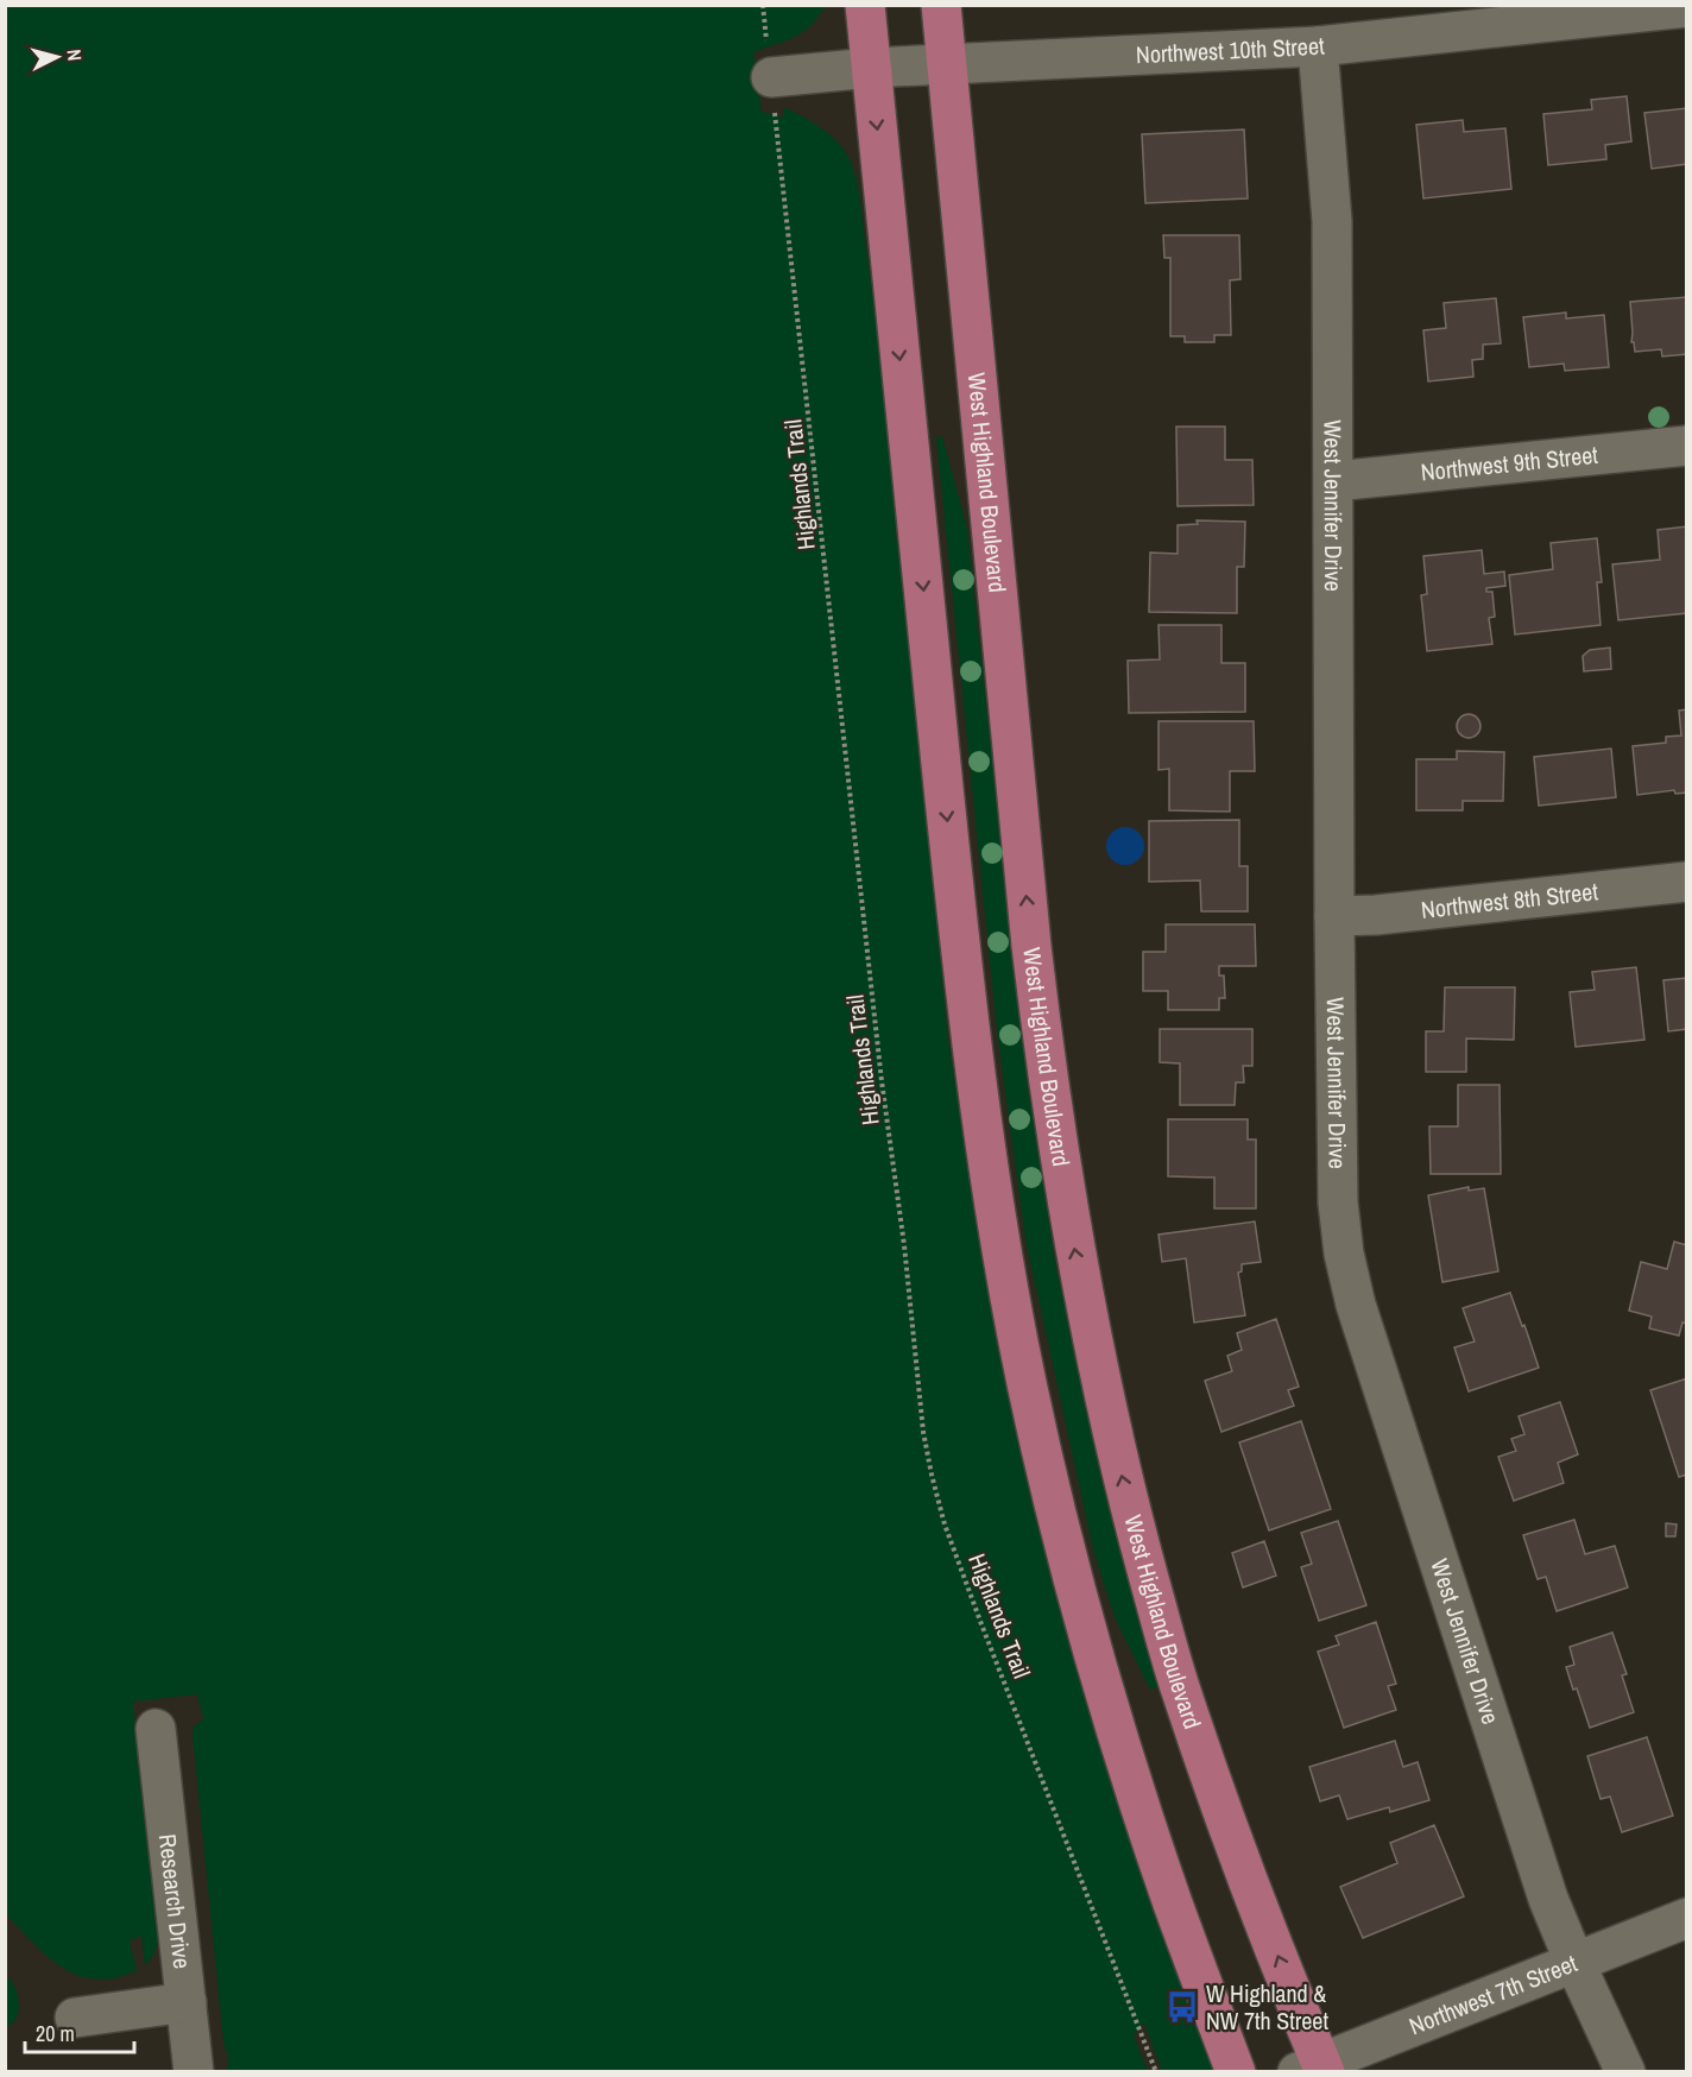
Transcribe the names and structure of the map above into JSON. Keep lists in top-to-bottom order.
{
  "streets": {
    "main road": ["West Highland Boulevard"],
    "street": [
      "Northwest 10th Street",
      "Northwest 9th Street",
      "West Jennifer Drive",
      "Northwest 8th Street",
      "Research Drive",
      "Northwest 7th Street"
    ],
    "path": ["Highlands Trail"]
  },
  "crossings": [
    ["Northwest 10th Street", "West Highland Boulevard"],
    ["Northwest 10th Street", "Highlands Trail"],
    ["Northwest 10th Street", "West Jennifer Drive"],
    ["Northwest 9th Street", "West Jennifer Drive"],
    ["West Highland Boulevard", "Northwest 7th Street"],
    ["West Jennifer Drive", "Northwest 8th Street"],
    ["West Jennifer Drive", "Northwest 7th Street"]
  ],
  "places": {
    "bus stop": ["W Highland & NW 7th Street"]
  },
  "scale_bar": "20 m",
  "north": "right"
}
